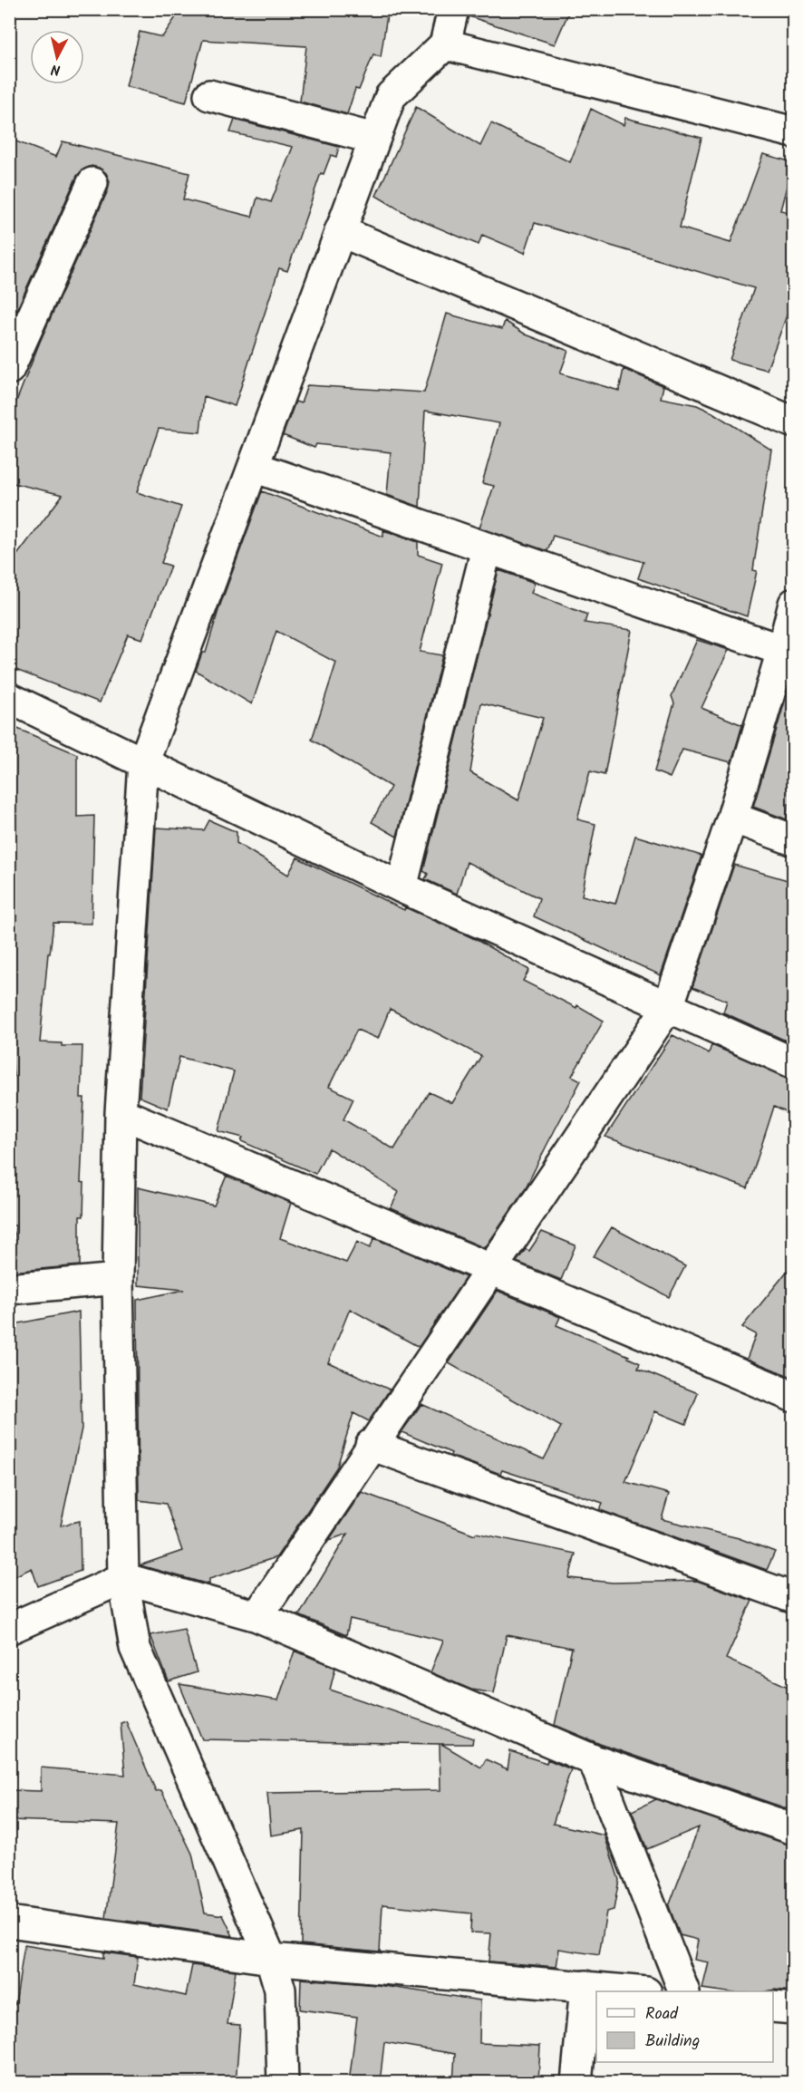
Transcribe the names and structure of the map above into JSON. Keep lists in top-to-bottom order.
{
  "legend": ["Road", "Building"],
  "north": "bottom"
}
